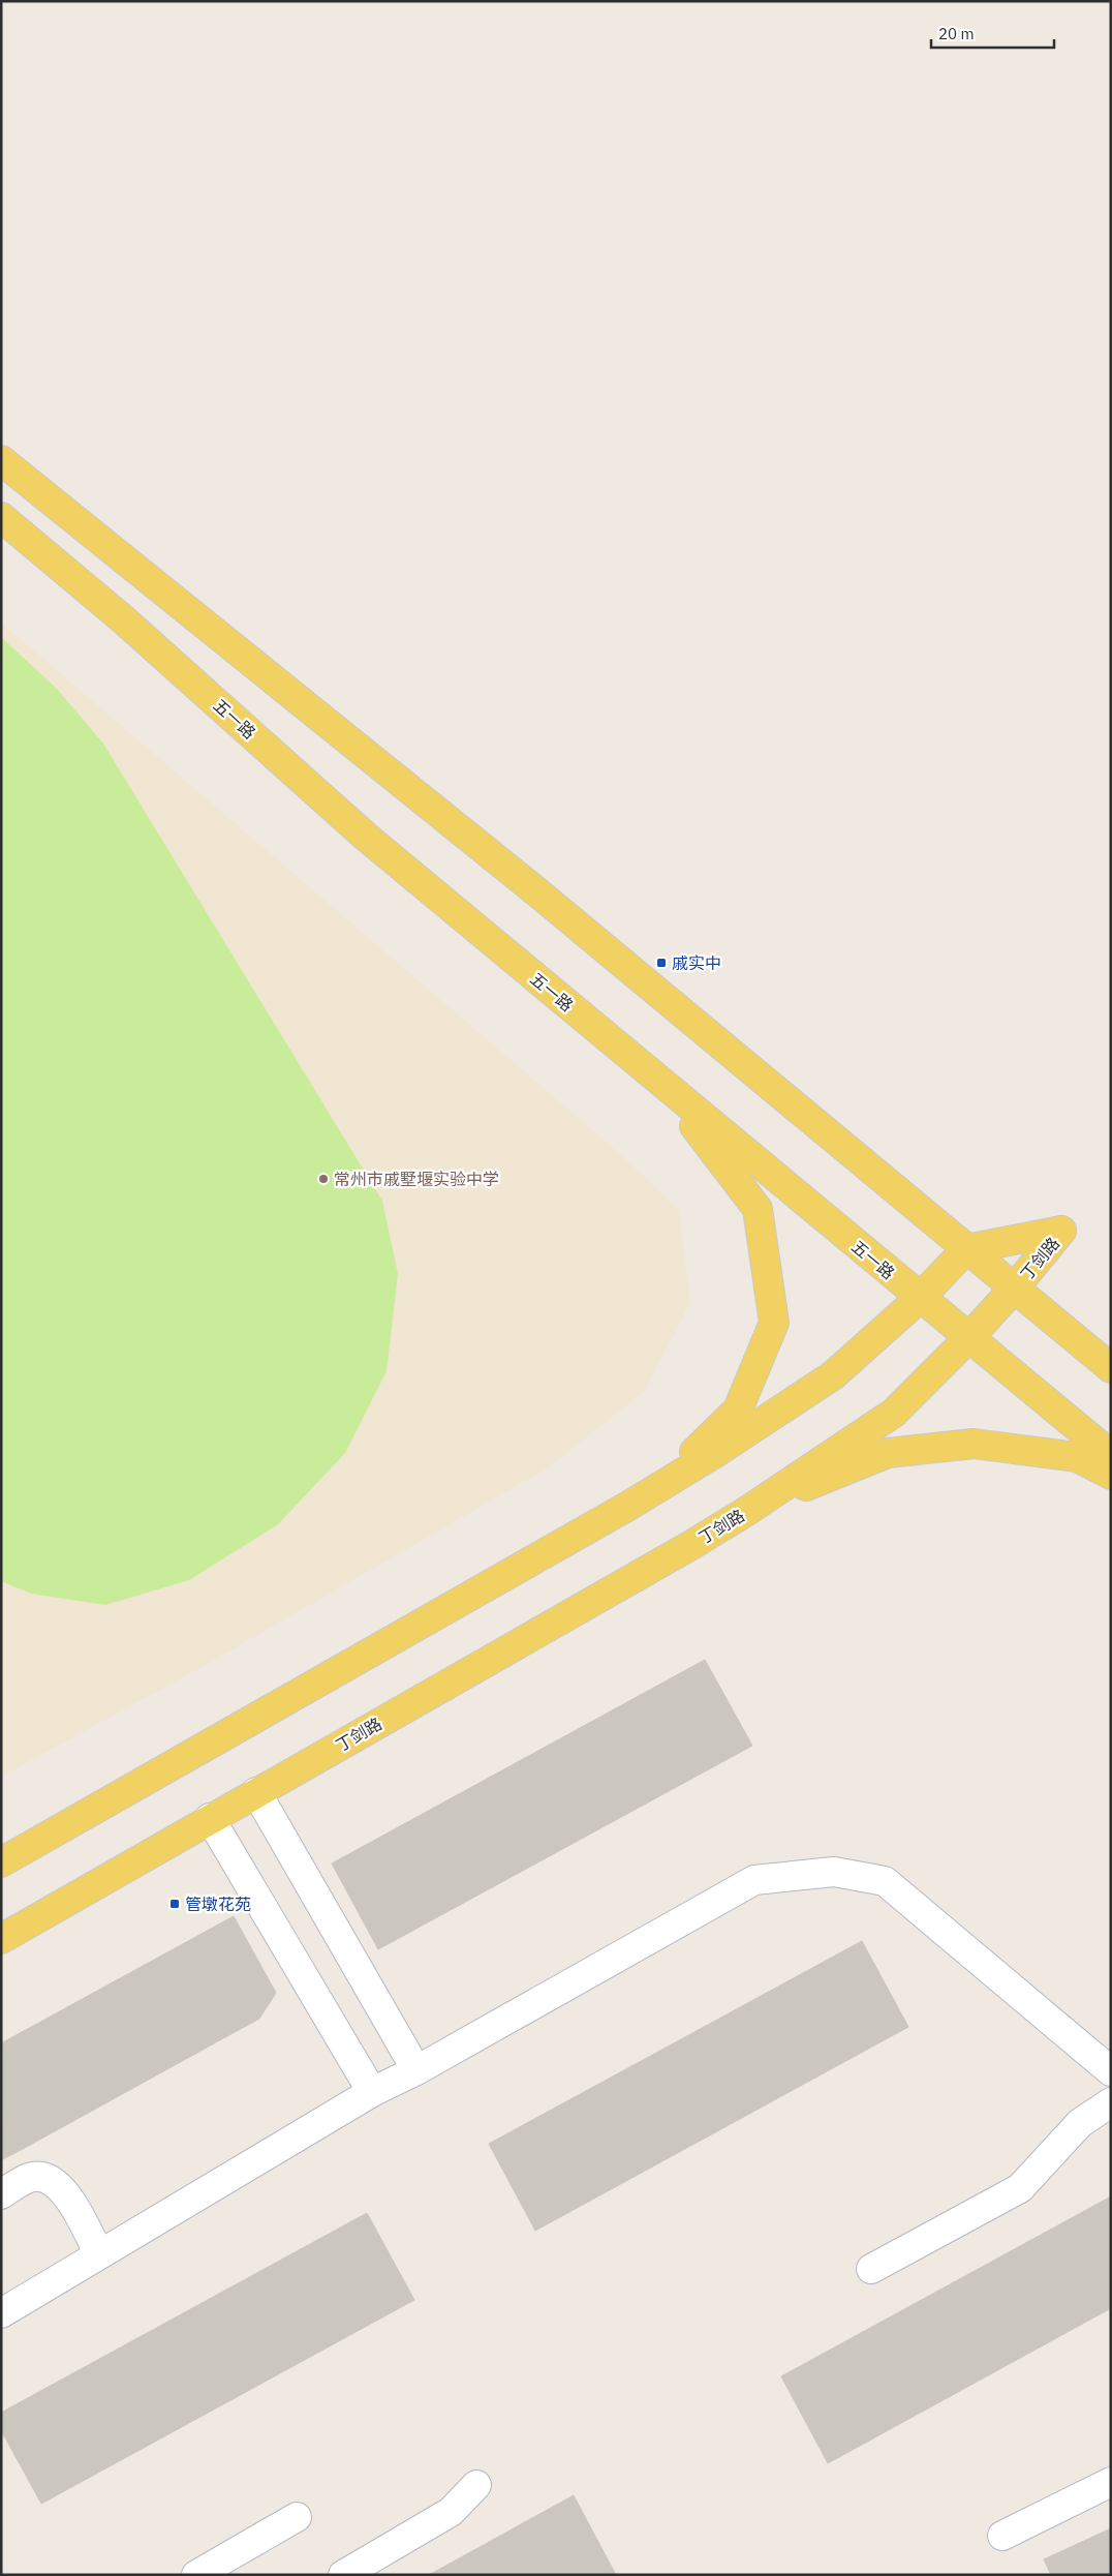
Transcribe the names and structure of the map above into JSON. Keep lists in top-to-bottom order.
{
  "streets": {
    "main road": ["五一路", "丁剑路"]
  },
  "crossings": [
    ["五一路", "丁剑路"]
  ],
  "places": {
    "transit": ["戚实中", "管墩花苑"],
    "other": ["常州市戚墅堰实验中学"]
  },
  "scale_bar": "20 m"
}
